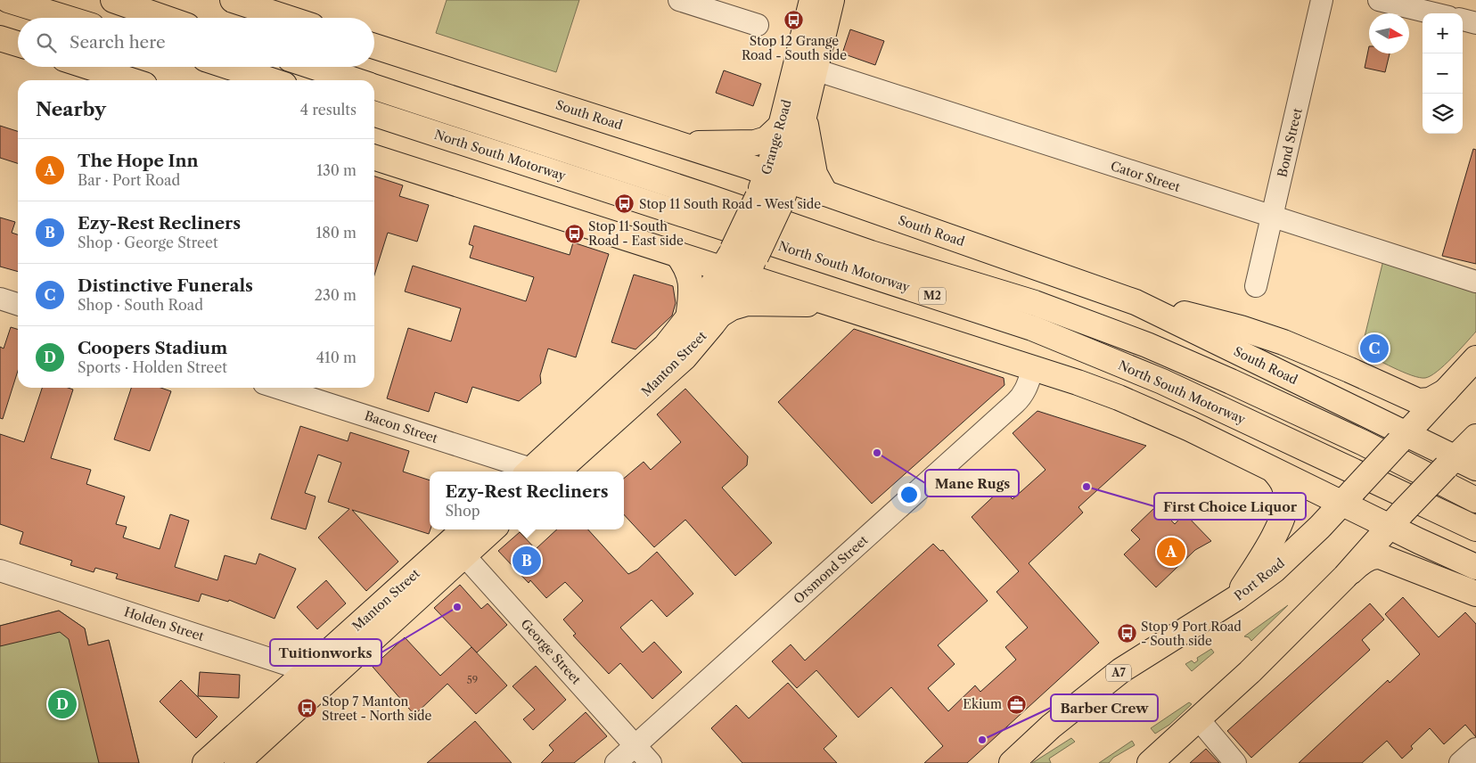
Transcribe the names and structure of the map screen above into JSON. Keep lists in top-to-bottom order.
{
  "streets": {
    "main road": [
      "South Road",
      "Grange Road",
      "North South Motorway",
      "M2",
      "Manton Street",
      "Port Road",
      "A7"
    ],
    "street": [
      "Bond Street",
      "Cator Street",
      "Bacon Street",
      "Orsmond Street",
      "Holden Street",
      "George Street"
    ]
  },
  "crossings": [
    ["South Road", "Grange Road"],
    ["South Road", "Port Road"],
    ["Grange Road", "Cator Street"],
    ["Grange Road", "Manton Street"],
    ["Bond Street", "Cator Street"],
    ["Manton Street", "Holden Street"],
    ["Manton Street", "George Street"],
    ["Orsmond Street", "George Street"]
  ],
  "places": {
    "bus stop": [
      "Stop 12 Grange Road - South side",
      "Stop 11 South Road - West side",
      "Stop 11 South Road - East side",
      "Stop 9 Port Road - South side",
      "Stop 7 Manton Street - North side"
    ],
    "other": [
      "Mane Rugs",
      "First Choice Liquor",
      "Tuitionworks",
      "Barber Crew"
    ],
    "office": ["Ekium"]
  },
  "house_numbers": ["59"],
  "north": "right",
  "page": {
    "map_buttons": ["+", "−"],
    "search": "Search here",
    "heading": ["Nearby", "4 results"],
    "list": [
      {
        "mark": "A",
        "name": "The Hope Inn",
        "note": "Bar · Port Road",
        "value": "130 m"
      },
      {
        "mark": "B",
        "name": "Ezy-Rest Recliners",
        "note": "Shop · George Street",
        "value": "180 m"
      },
      {
        "mark": "C",
        "name": "Distinctive Funerals",
        "note": "Shop · South Road",
        "value": "230 m"
      },
      {
        "mark": "D",
        "name": "Coopers Stadium",
        "note": "Sports · Holden Street",
        "value": "410 m"
      }
    ],
    "pins": [
      "C",
      "A",
      "B",
      "D"
    ],
    "popup": ["Ezy-Rest Recliners", "Shop"]
  }
}
